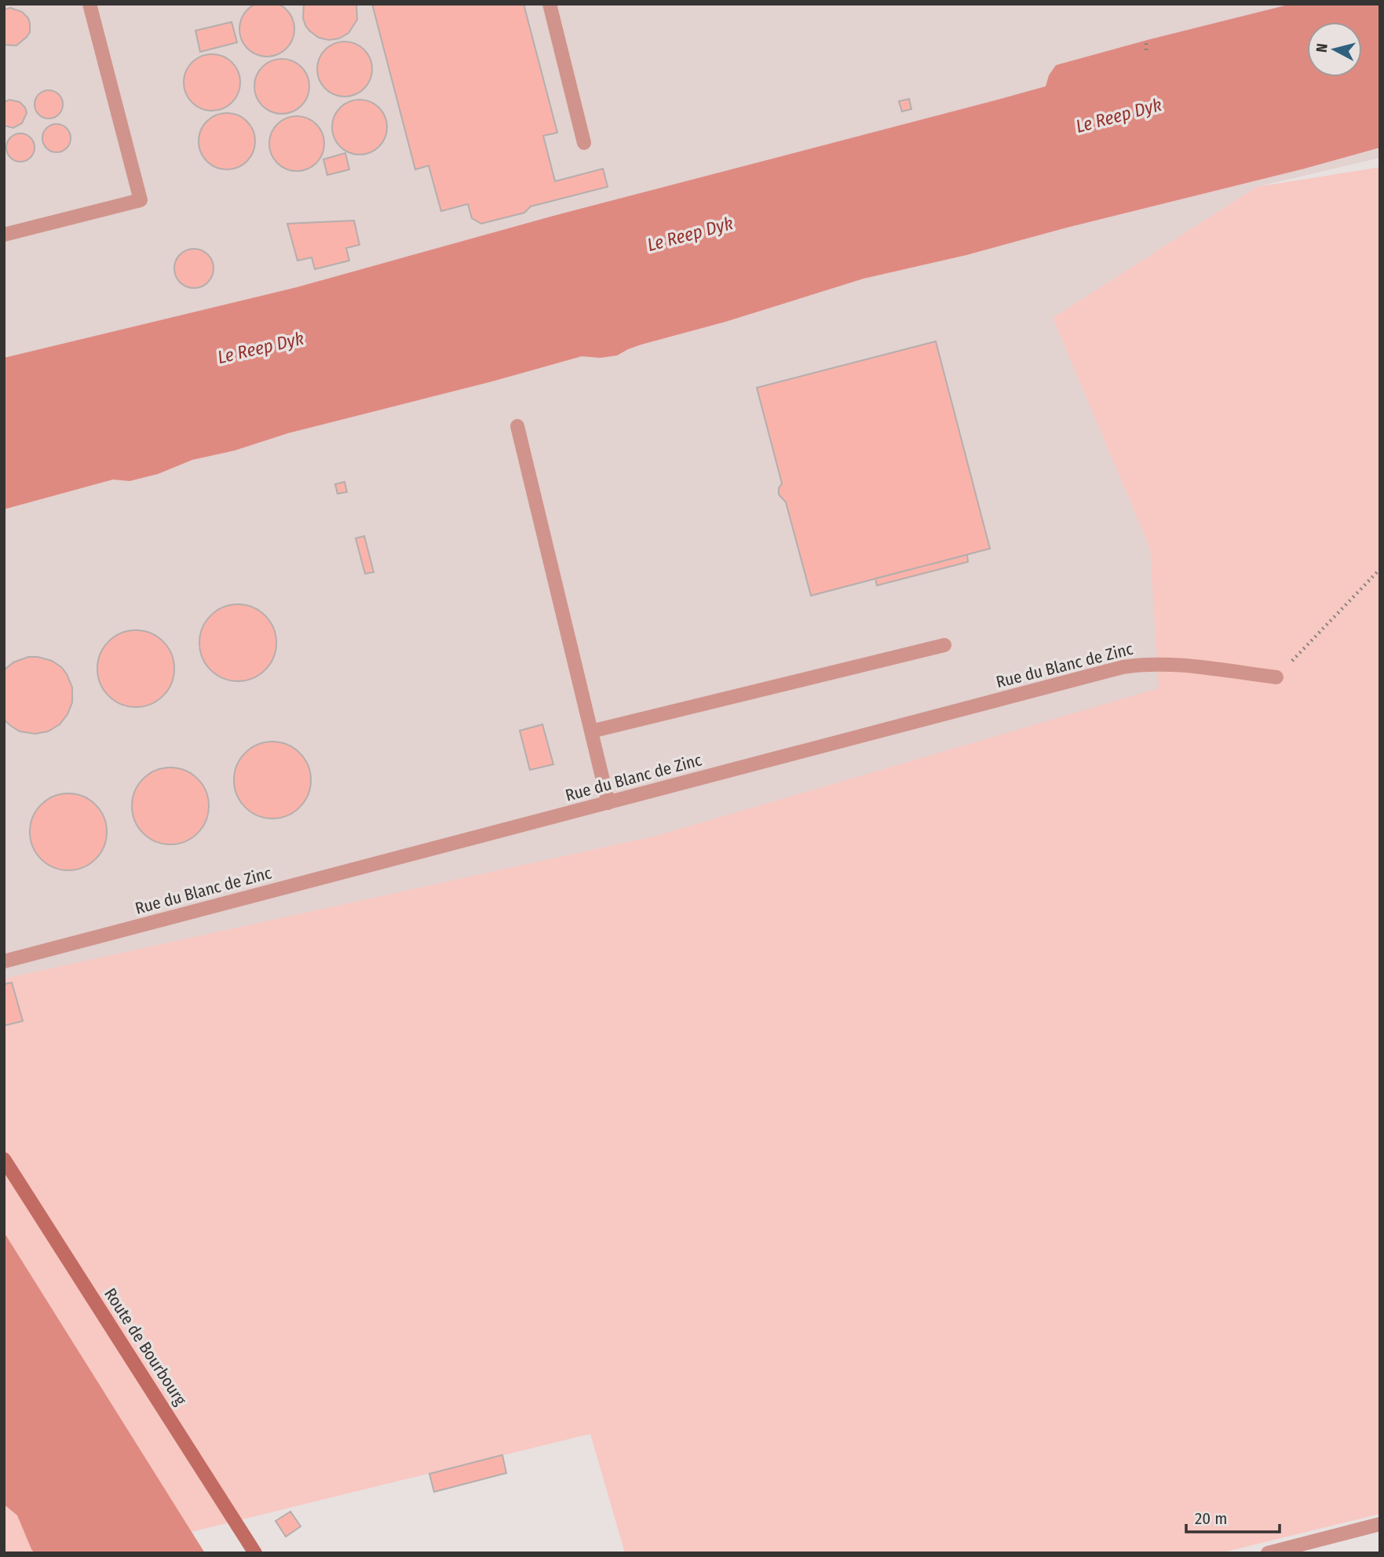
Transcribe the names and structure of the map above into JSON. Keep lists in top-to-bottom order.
{
  "streets": {
    "main road": ["Route de Bourbourg"],
    "street": ["Rue du Blanc de Zinc"]
  },
  "water": ["Le Reep Dyk"],
  "scale_bar": "20 m",
  "north": "left"
}
